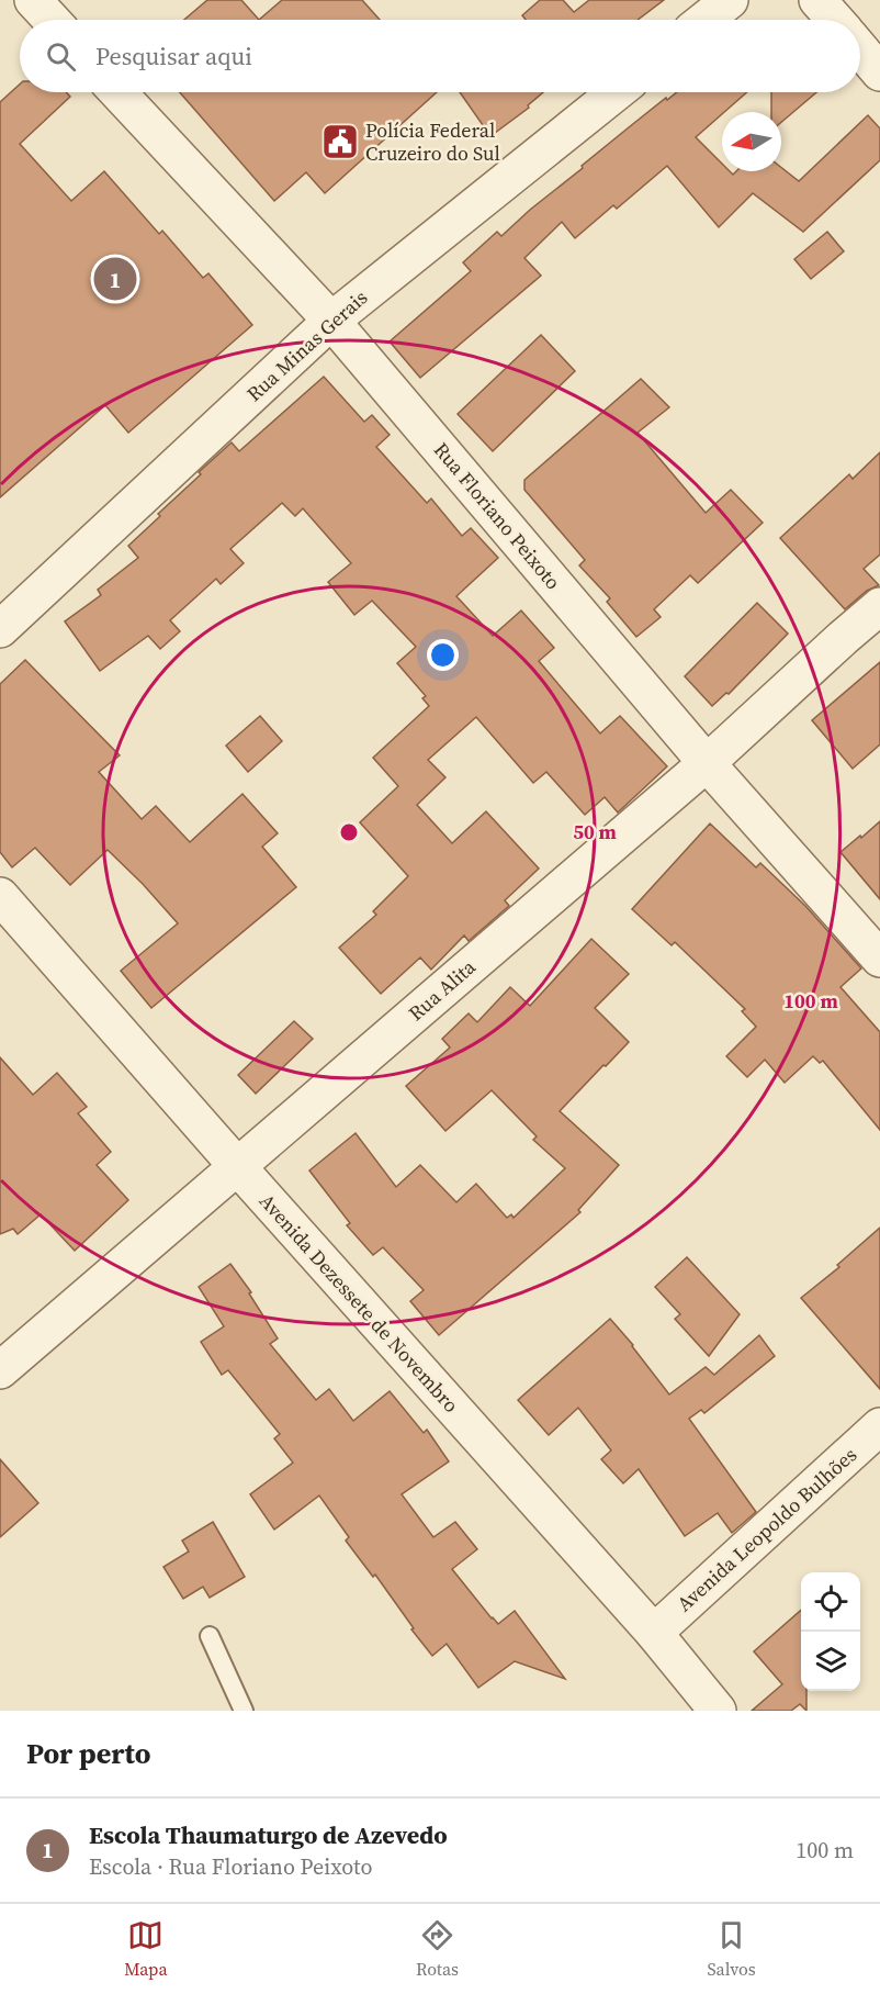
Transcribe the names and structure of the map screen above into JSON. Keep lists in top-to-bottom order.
{
  "streets": {
    "street": [
      "Rua Minas Gerais",
      "Rua Floriano Peixoto",
      "Rua Alita",
      "Avenida Dezessete de Novembro",
      "Avenida Leopoldo Bulhões"
    ]
  },
  "crossings": [
    ["Rua Minas Gerais", "Rua Floriano Peixoto"],
    ["Rua Floriano Peixoto", "Rua Alita"],
    ["Rua Alita", "Avenida Dezessete de Novembro"],
    ["Avenida Dezessete de Novembro", "Avenida Leopoldo Bulhões"]
  ],
  "places": {
    "public building": ["Polícia Federal Cruzeiro do Sul"]
  },
  "north": "left",
  "page": {
    "search": "Pesquisar aqui",
    "pins": "1",
    "heading": "Por perto",
    "list": [
      {
        "mark": "1",
        "name": "Escola Thaumaturgo de Azevedo",
        "note": "Escola · Rua Floriano Peixoto",
        "value": "100 m"
      }
    ],
    "nav": ["Mapa", "Rotas", "Salvos"]
  },
  "rings": ["50 m", "100 m"]
}
